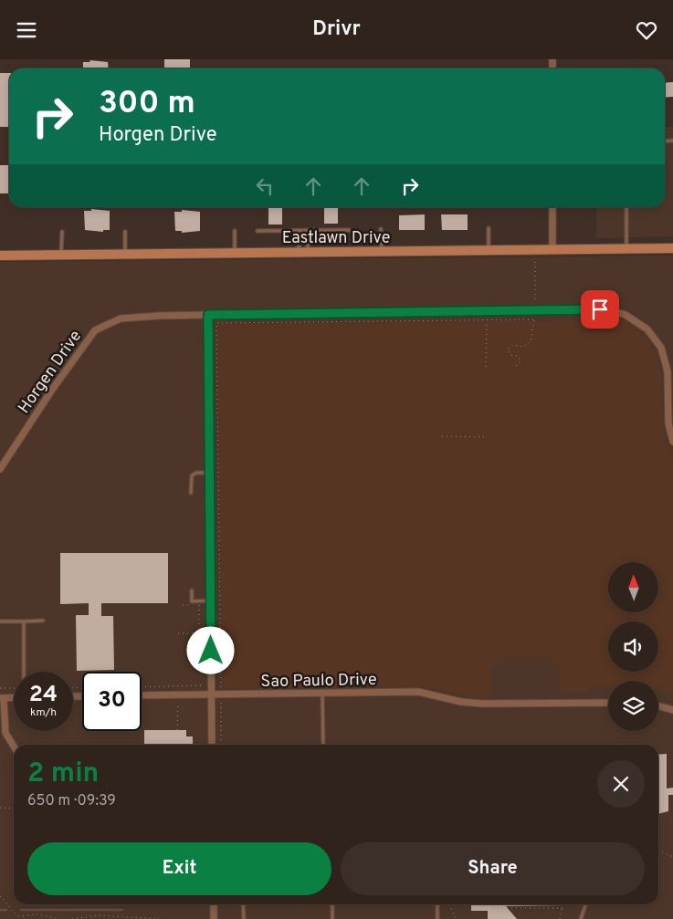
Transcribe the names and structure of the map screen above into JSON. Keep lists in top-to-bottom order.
{
  "streets": {
    "street": ["Eastlawn Drive", "Horgen Drive", "Sao Paulo Drive"]
  },
  "north": "top",
  "page": {
    "header": "Drivr",
    "turn": ["300 m", "Horgen Drive"],
    "speed": "24 km/h",
    "limit": "30",
    "heading": ["2 min", "650 m · 09:39"],
    "buttons": ["Exit", "Share"]
  }
}
